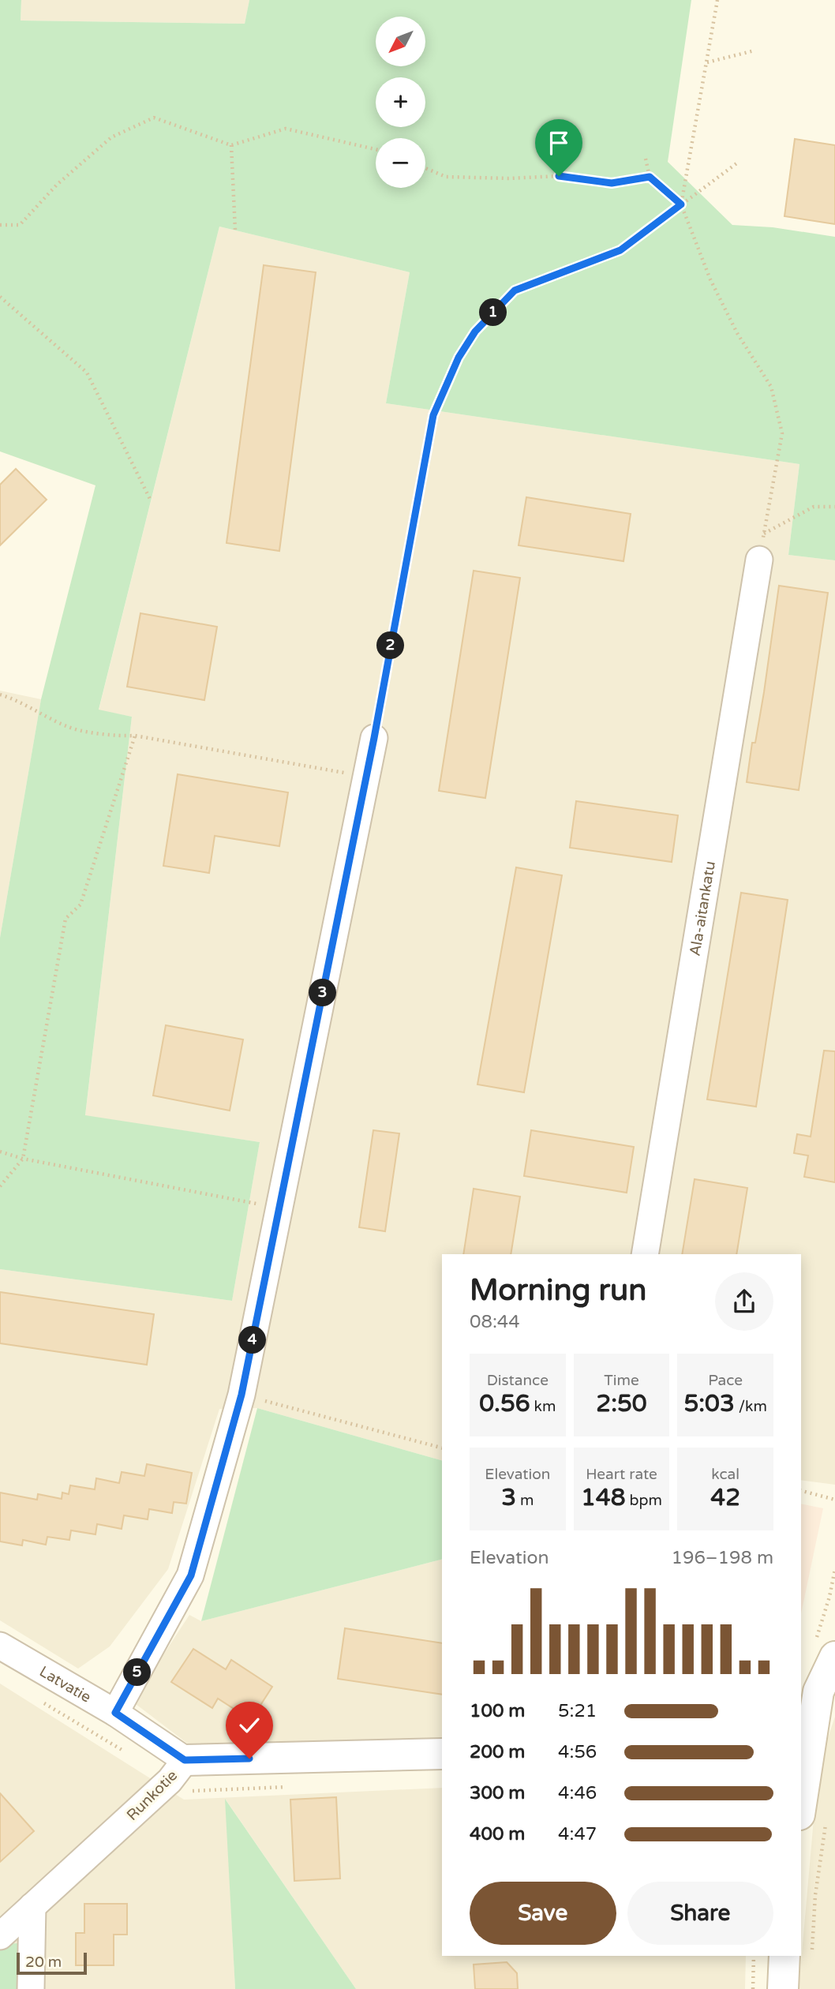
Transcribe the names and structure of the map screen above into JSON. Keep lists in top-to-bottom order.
{
  "streets": {
    "main road": ["Runkotie"],
    "street": ["Ala-aitankatu", "Latvatie"]
  },
  "crossings": [
    ["Latvatie", "Runkotie"]
  ],
  "scale_bar": "20 m",
  "north": "bottom left",
  "page": {
    "map_buttons": ["+", "−"],
    "pins": [
      "1",
      "2",
      "3",
      "4",
      "5"
    ],
    "heading": ["Morning run", "08:44"],
    "stats": [
      ["Distance", "0.56 km"],
      ["Time", "2:50"],
      ["Pace", "5:03 /km"],
      ["Elevation", "3 m"],
      ["Heart rate", "148 bpm"],
      ["kcal", "42"]
    ],
    "chart": ["Elevation", "196–198 m"],
    "list": [
      {
        "name": "100 m",
        "note": "5:21"
      },
      {
        "name": "200 m",
        "note": "4:56"
      },
      {
        "name": "300 m",
        "note": "4:46"
      },
      {
        "name": "400 m",
        "note": "4:47"
      }
    ],
    "buttons": ["Save", "Share"],
    "scale": "20 m"
  }
}
